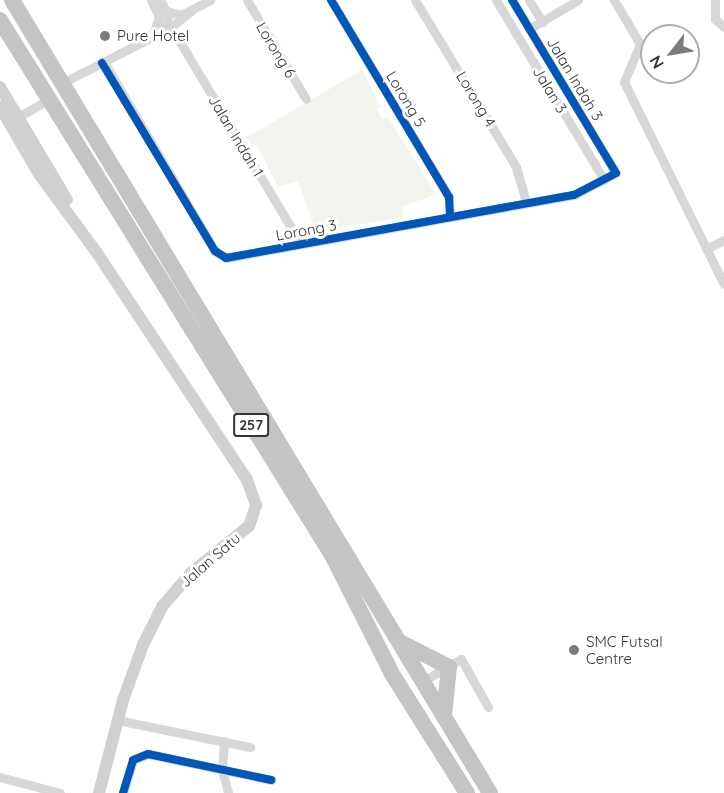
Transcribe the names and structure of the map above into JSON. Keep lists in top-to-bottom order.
{
  "streets": {
    "highway": ["257"],
    "main road": ["Jalan Satu"],
    "street": [
      "Lorong 6",
      "Jalan Indah 3",
      "Jalan 3",
      "Lorong 5",
      "Lorong 4",
      "Jalan Indah 1",
      "Lorong 3"
    ]
  },
  "crossings": [
    ["Jalan Indah 3", "Lorong 3"],
    ["Jalan 3", "Lorong 3"],
    ["Lorong 5", "Lorong 3"],
    ["Lorong 4", "Lorong 3"],
    ["Jalan Indah 1", "Lorong 3"]
  ],
  "places": ["Pure Hotel", "SMC Futsal Centre"],
  "north": "bottom left"
}
